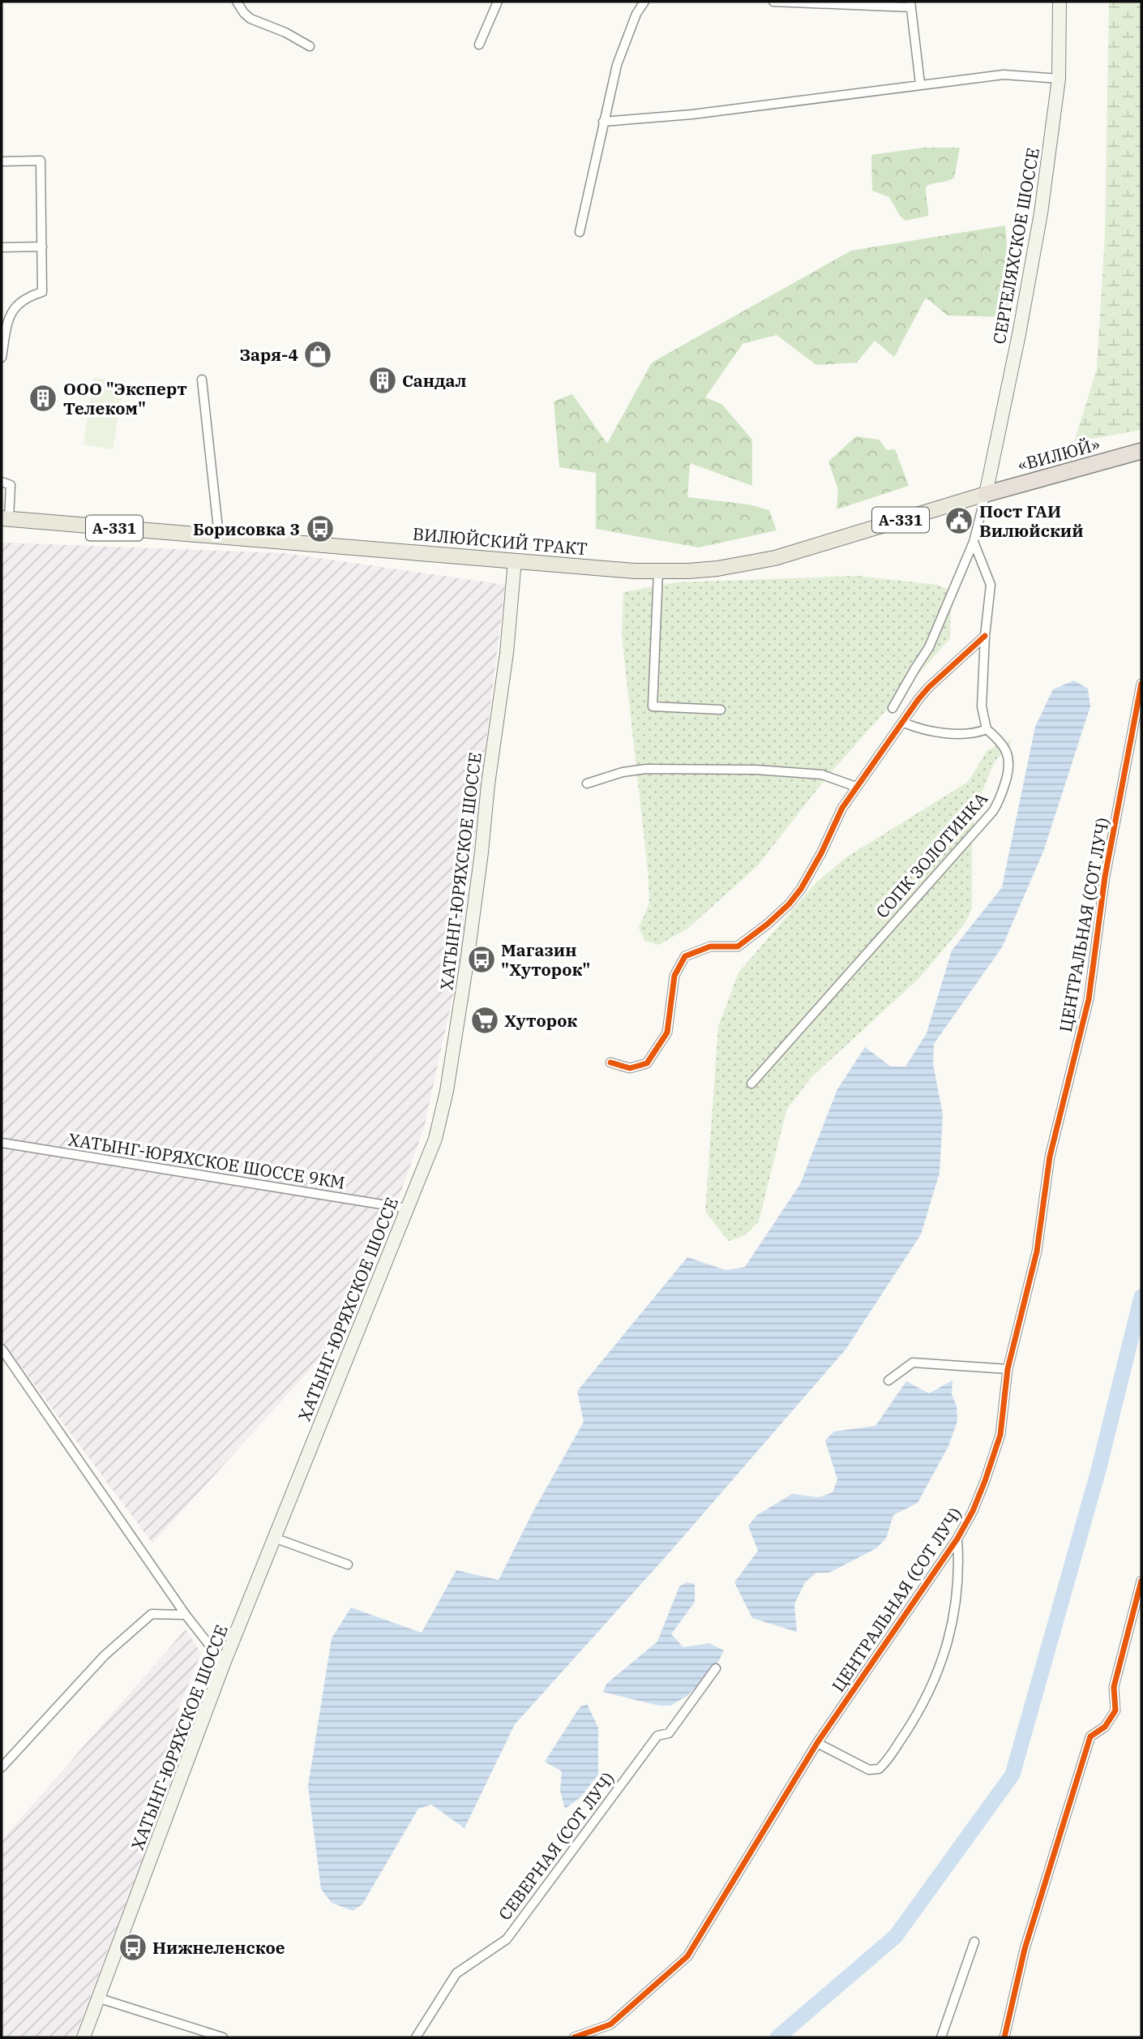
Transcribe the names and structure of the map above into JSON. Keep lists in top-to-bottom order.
{
  "streets": {
    "highway": ["«ВИЛЮЙ»", "А-331"],
    "main road": ["СЕРГЕЛЯХСКОЕ ШОССЕ", "ВИЛЮЙСКИЙ ТРАКТ", "ХАТЫНГ-ЮРЯХСКОЕ ШОССЕ"],
    "street": [
      "СОПК ЗОЛОТИНКА",
      "ЦЕНТРАЛЬНАЯ (СОТ ЛУЧ)",
      "ХАТЫНГ-ЮРЯХСКОЕ ШОССЕ 9КМ",
      "СЕВЕРНАЯ (СОТ ЛУЧ)"
    ]
  },
  "crossings": [
    ["СЕРГЕЛЯХСКОЕ ШОССЕ", "«ВИЛЮЙ»"],
    ["СЕРГЕЛЯХСКОЕ ШОССЕ", "ВИЛЮЙСКИЙ ТРАКТ"],
    ["«ВИЛЮЙ»", "ВИЛЮЙСКИЙ ТРАКТ"],
    ["ВИЛЮЙСКИЙ ТРАКТ", "ХАТЫНГ-ЮРЯХСКОЕ ШОССЕ"],
    ["ХАТЫНГ-ЮРЯХСКОЕ ШОССЕ", "ХАТЫНГ-ЮРЯХСКОЕ ШОССЕ 9КМ"]
  ],
  "places": {
    "shop": ["Заря-4"],
    "building": ["Сандал", "ООО \"Эксперт Телеком\""],
    "public building": ["Пост ГАИ Вилюйский"],
    "bus stop": ["Борисовка 3", "Магазин \"Хуторок\"", "Нижнеленское"],
    "supermarket": ["Хуторок"]
  }
}
